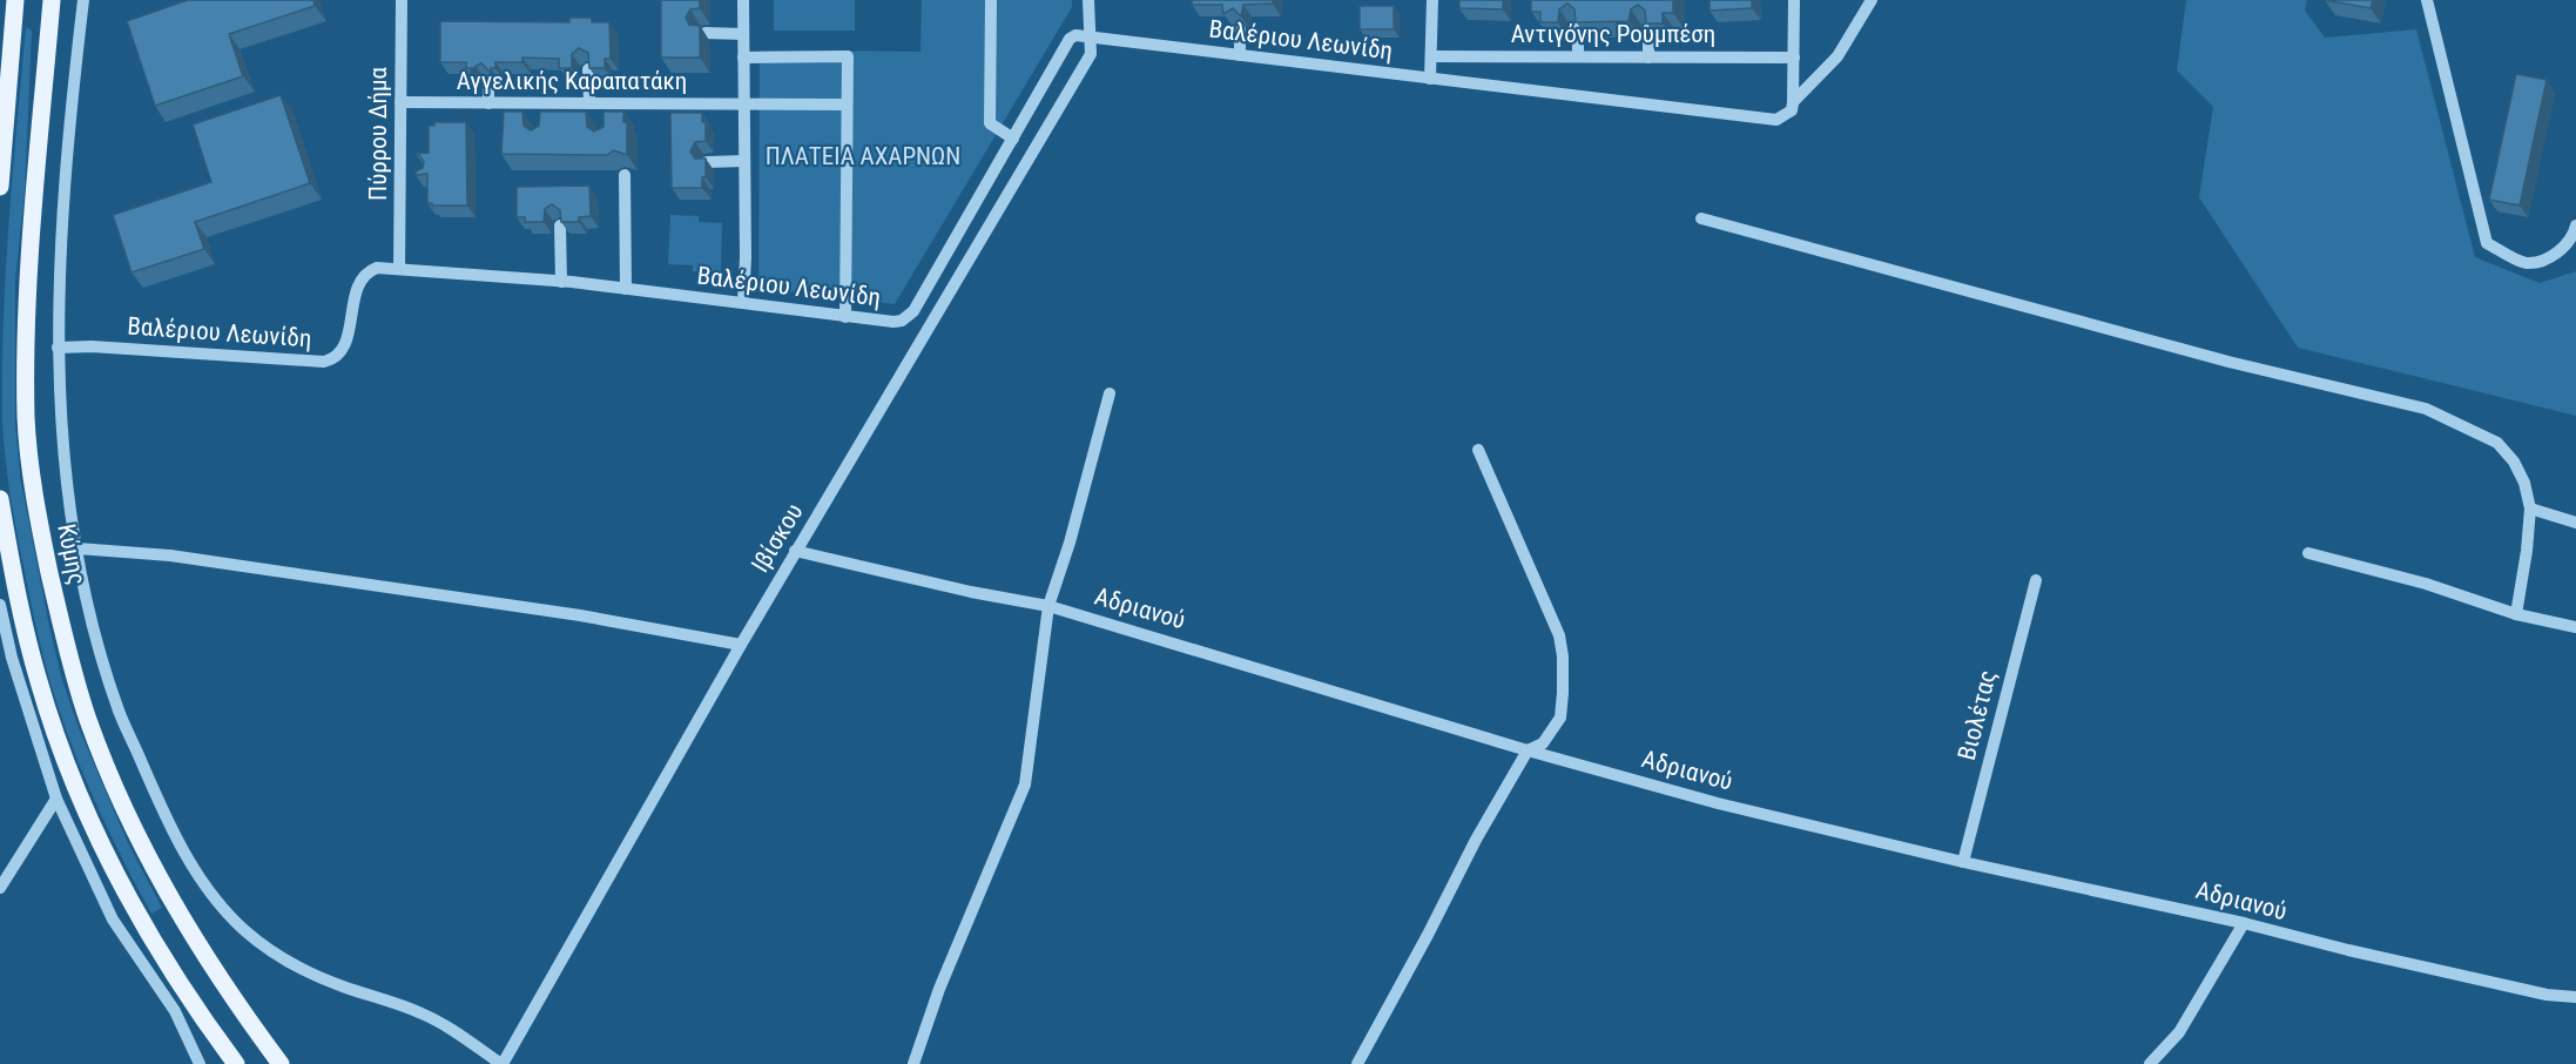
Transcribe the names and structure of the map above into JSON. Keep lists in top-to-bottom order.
{
  "streets": {
    "main road": ["Κύμης"],
    "street": [
      "Αντιγόνης Ρουμπέση",
      "Βαλέριου Λεωνίδη",
      "Αγγελικής Καραπατάκη",
      "Πύρρου Δήμα",
      "Ιβίσκου",
      "Αδριανού",
      "Βιολέτας"
    ]
  },
  "crossings": [
    ["Βαλέριου Λεωνίδη", "Πύρρου Δήμα"],
    ["Βαλέριου Λεωνίδη", "Ιβίσκου"],
    ["Αγγελικής Καραπατάκη", "Πύρρου Δήμα"],
    ["Ιβίσκου", "Αδριανού"],
    ["Αδριανού", "Βιολέτας"]
  ],
  "parks": ["ΠΛΑΤΕΙΑ ΑΧΑΡΝΩΝ"]
}
